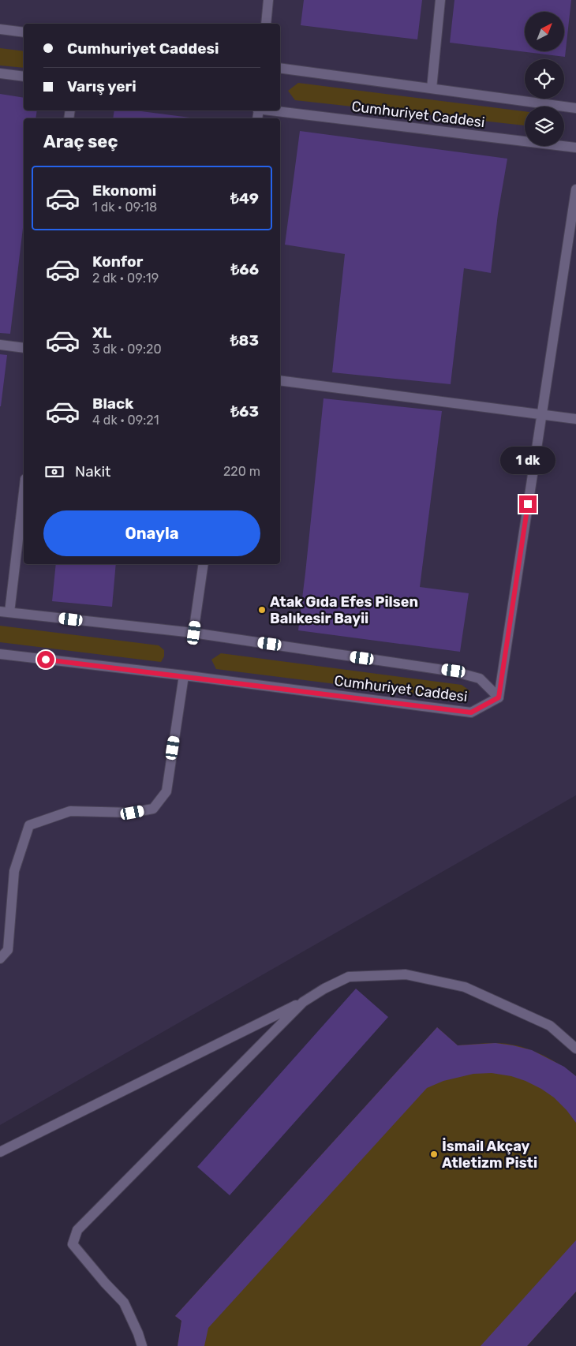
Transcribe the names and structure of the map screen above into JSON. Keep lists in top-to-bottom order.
{
  "streets": {
    "street": ["Cumhuriyet Caddesi"]
  },
  "places": ["Atak Gıda Efes Pilsen Balıkesir Bayii", "İsmail Akçay Atletizm Pisti"],
  "north": "top right",
  "page": {
    "banner": ["Cumhuriyet Caddesi", "Varış yeri"],
    "heading": "Araç seç",
    "list": [
      {
        "name": "Ekonomi",
        "note": "1 dk · 09:18",
        "value": "₺49"
      },
      {
        "name": "Konfor",
        "note": "2 dk · 09:19",
        "value": "₺66"
      },
      {
        "name": "XL",
        "note": "3 dk · 09:20",
        "value": "₺83"
      },
      {
        "name": "Black",
        "note": "4 dk · 09:21",
        "value": "₺63"
      }
    ],
    "bubble": "1 dk",
    "pay": ["Nakit", "220 m"],
    "buttons": "Onayla"
  }
}
